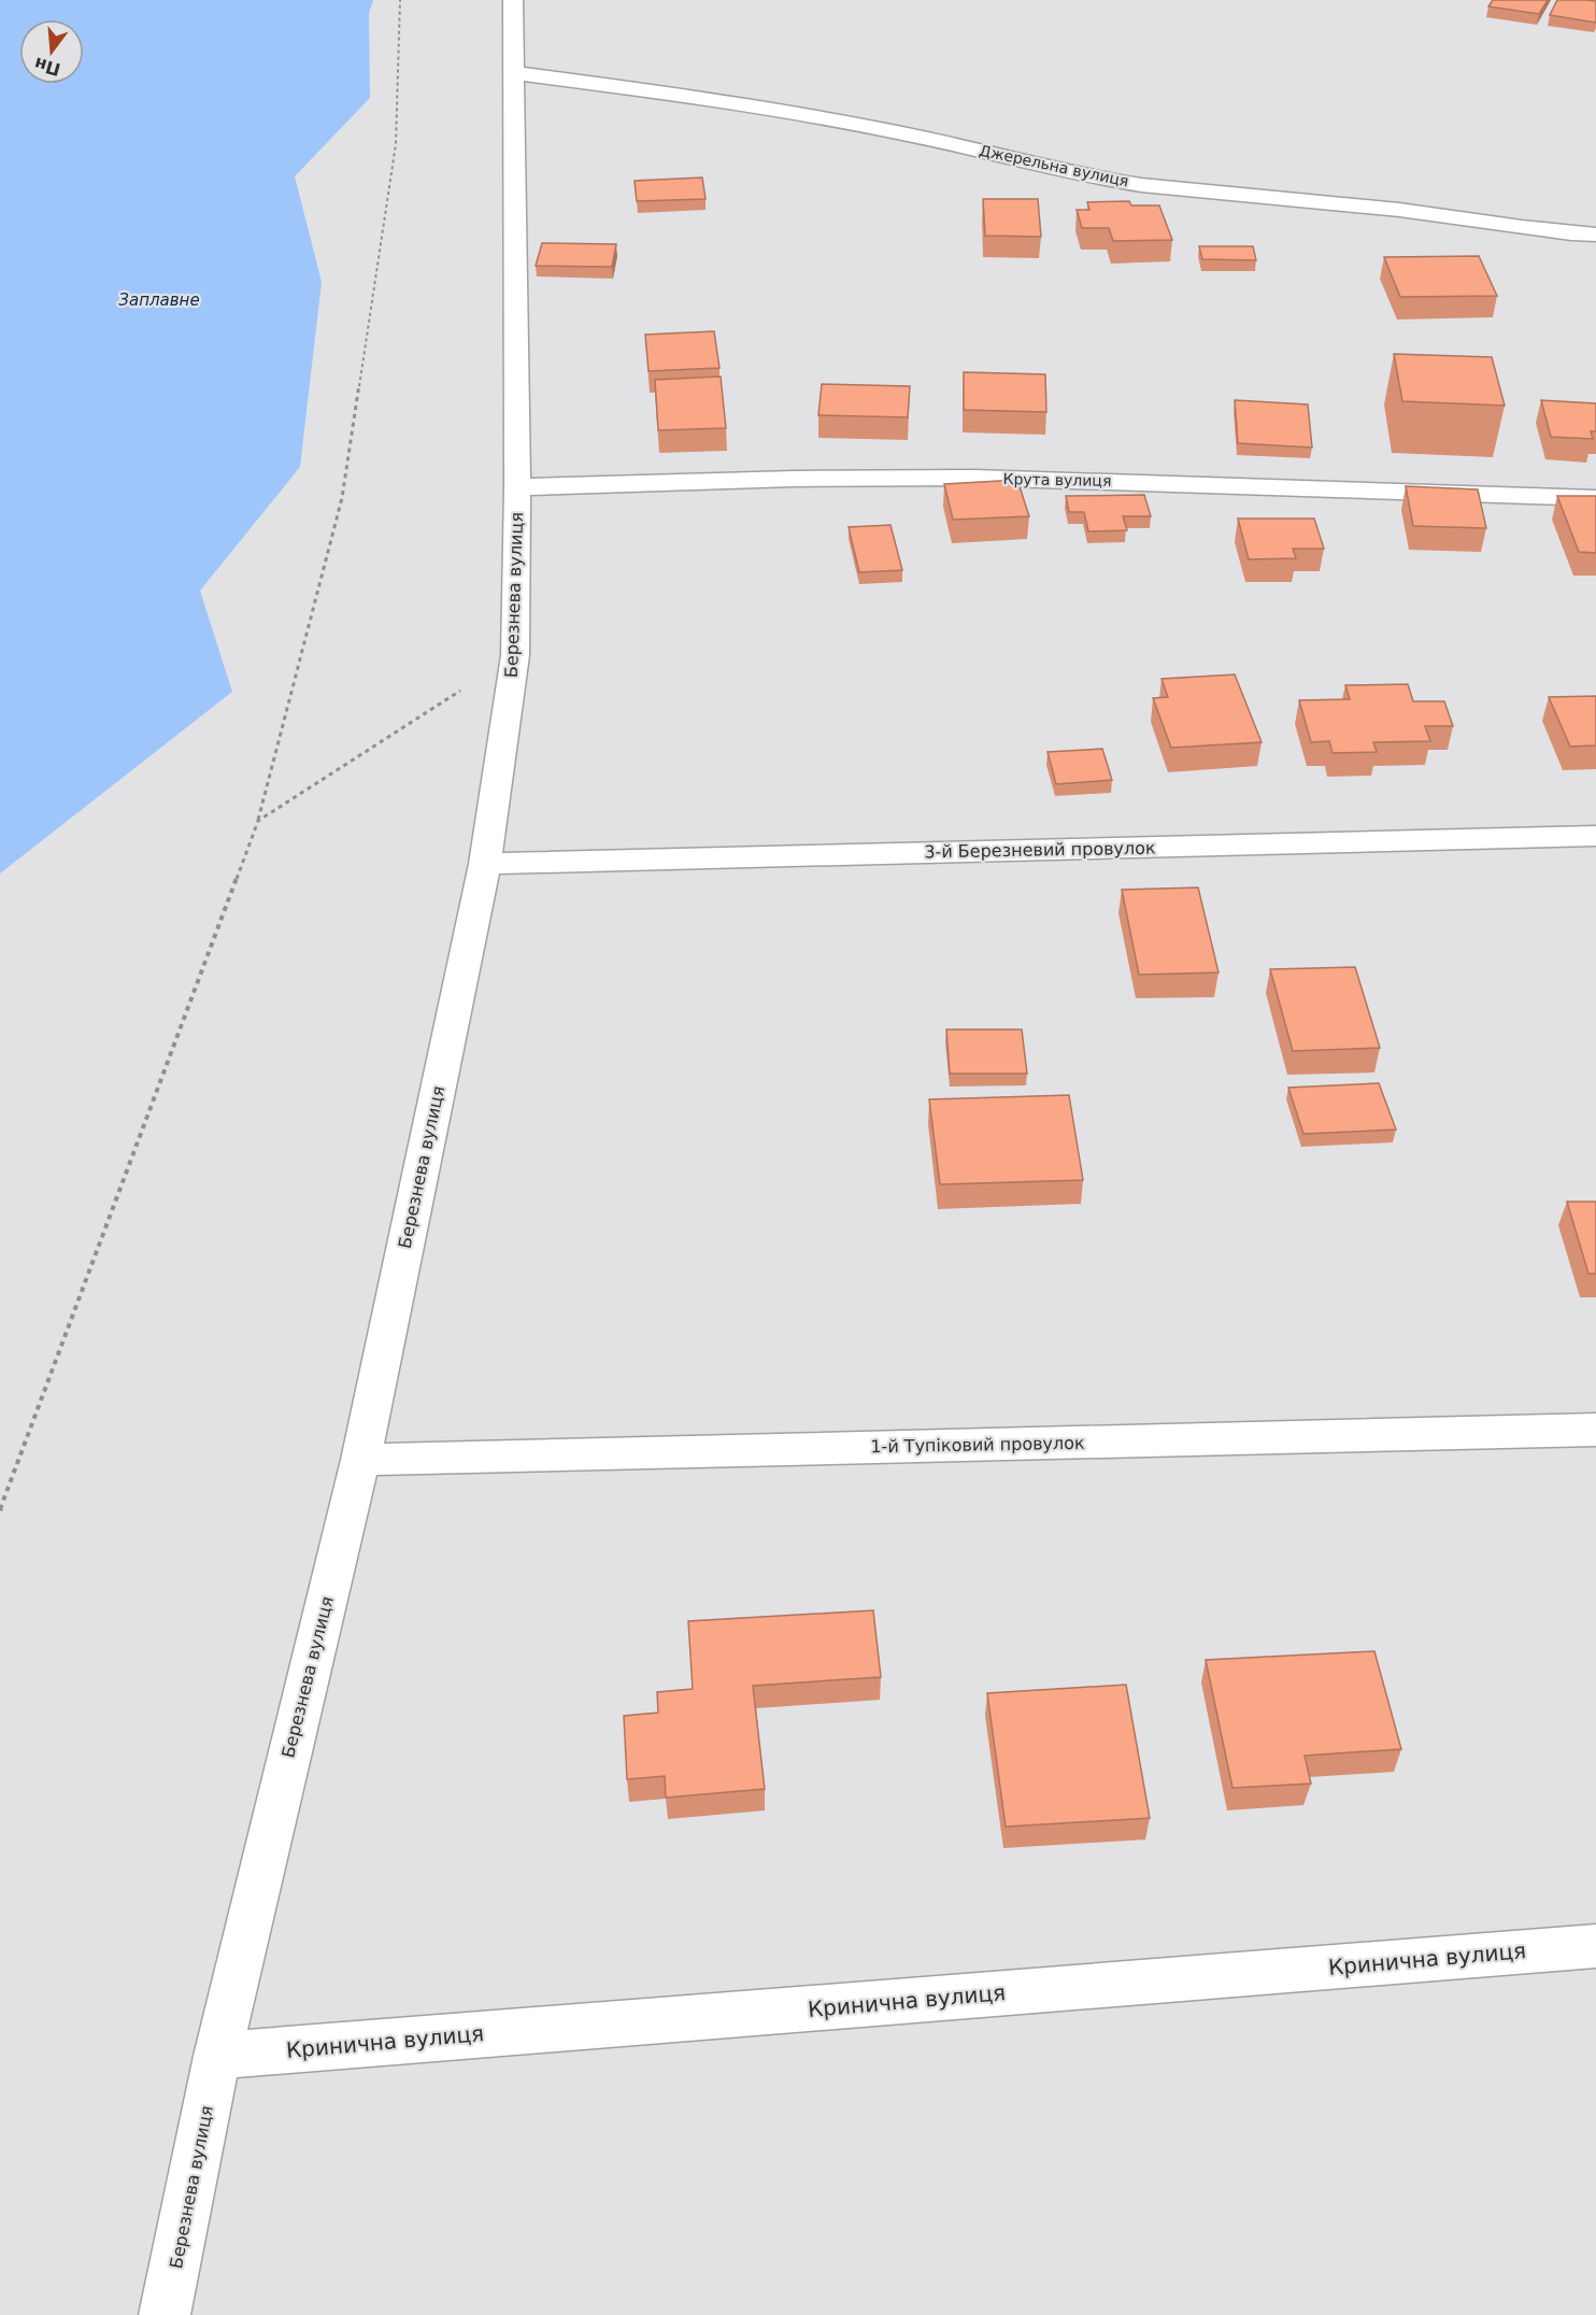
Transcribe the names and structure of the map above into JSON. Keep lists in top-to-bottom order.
{
  "streets": {
    "street": [
      "Джерельна вулиця",
      "Крута вулиця",
      "Березнева вулиця",
      "3-й Березневий провулок",
      "1-й Тупіковий провулок",
      "Кринична вулиця"
    ]
  },
  "crossings": [
    ["Джерельна вулиця", "Березнева вулиця"],
    ["Крута вулиця", "Березнева вулиця"],
    ["Березнева вулиця", "3-й Березневий провулок"],
    ["Березнева вулиця", "1-й Тупіковий провулок"],
    ["Березнева вулиця", "Кринична вулиця"]
  ],
  "water": ["Заплавне"],
  "north": "bottom"
}
